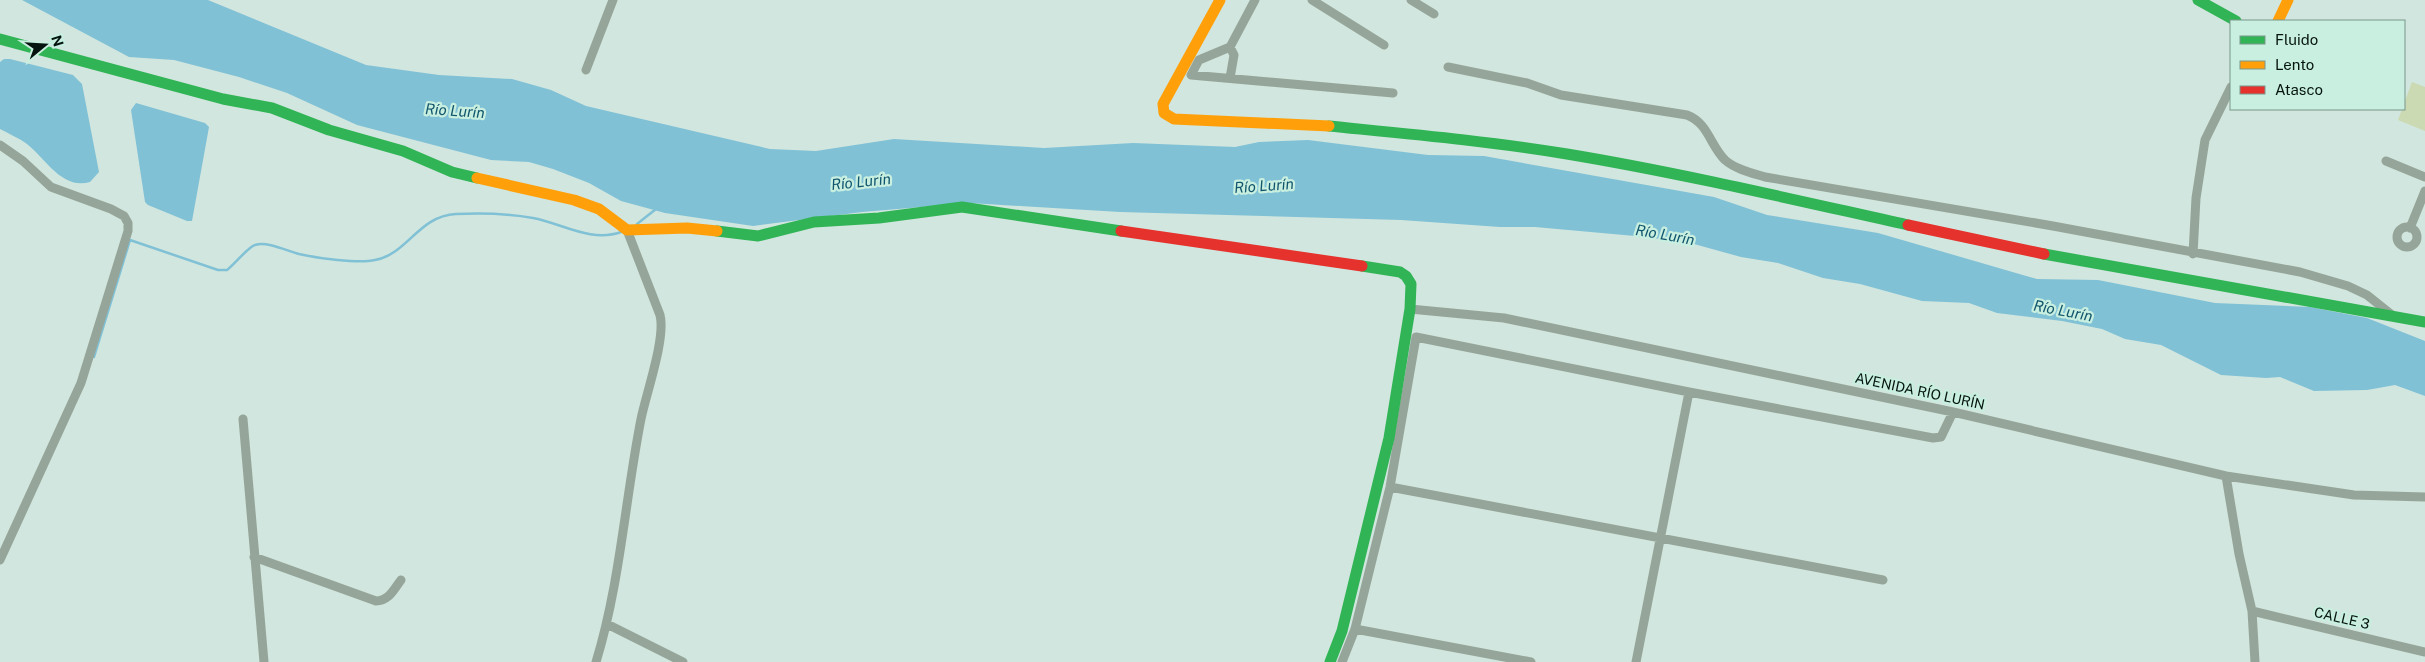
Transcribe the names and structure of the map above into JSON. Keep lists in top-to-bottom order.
{
  "streets": {
    "street": ["AVENIDA RÍO LURÍN", "CALLE 3"]
  },
  "water": ["Río Lurín"],
  "legend": ["Fluido", "Lento", "Atasco"],
  "north": "right"
}
